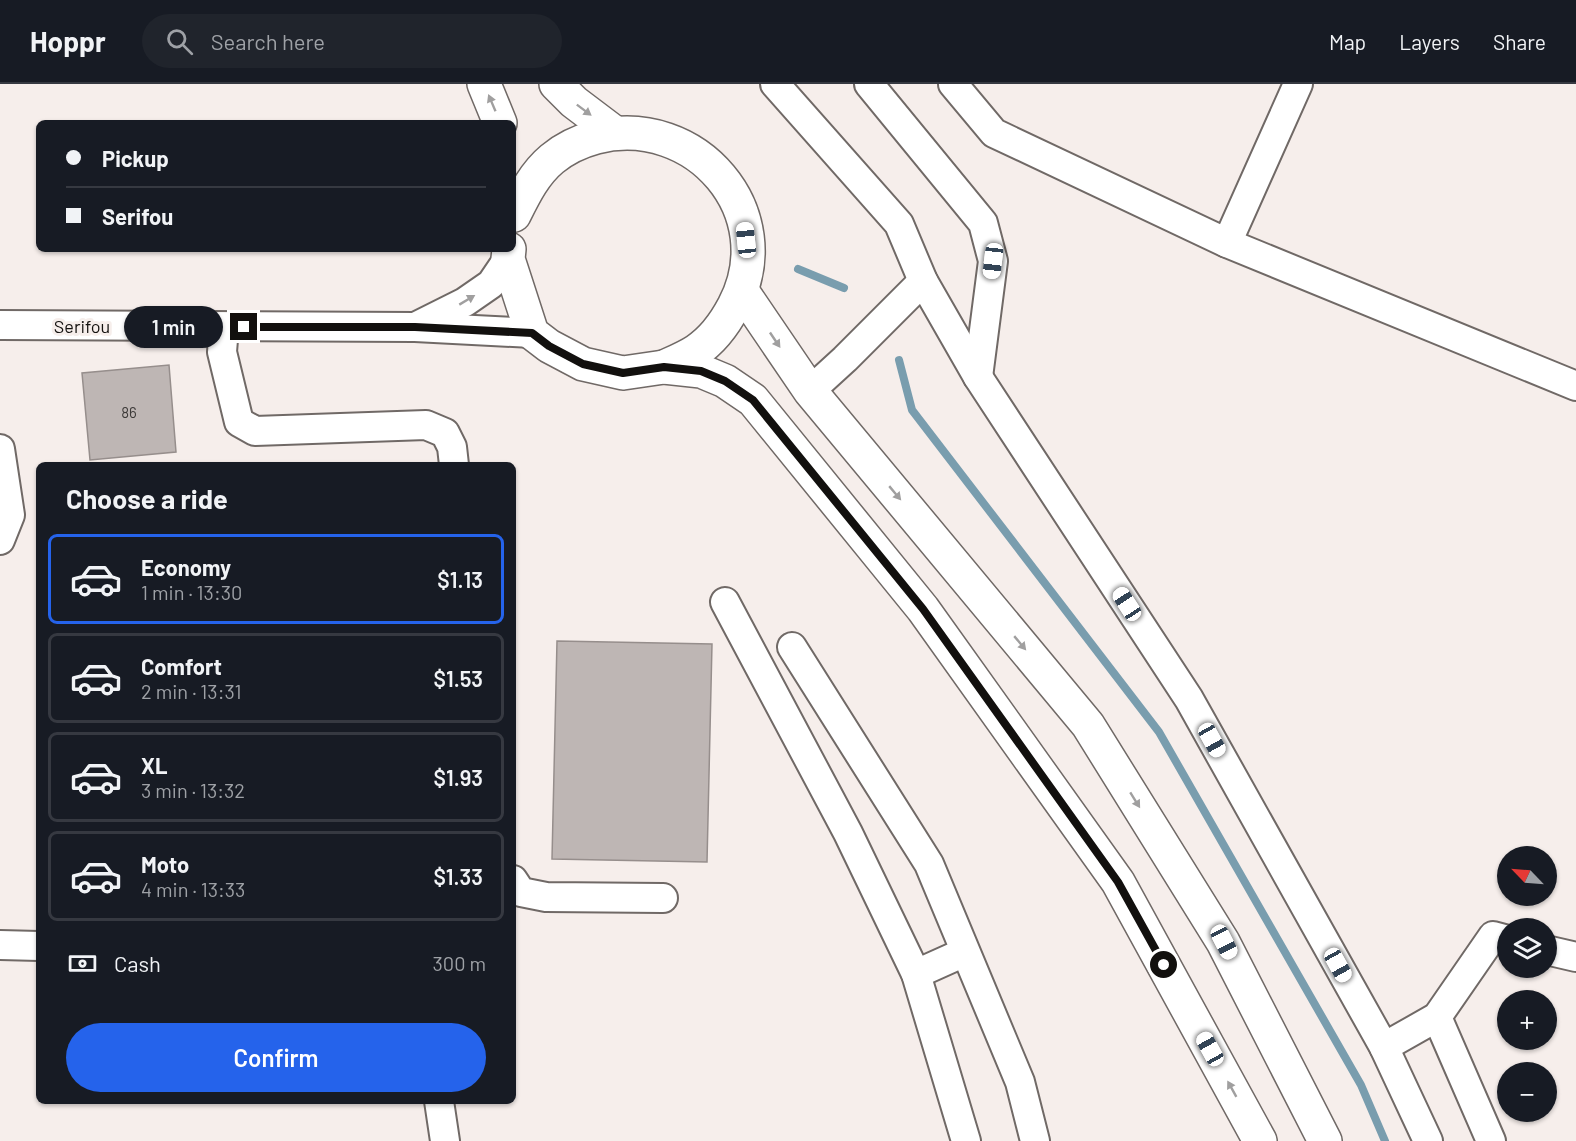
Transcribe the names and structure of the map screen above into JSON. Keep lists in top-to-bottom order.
{
  "streets": {
    "street": ["Serifou"]
  },
  "house_numbers": ["86"],
  "north": "top left",
  "page": {
    "header": "Hoppr",
    "search": "Search here",
    "nav": ["Map", "Layers", "Share"],
    "banner": ["Pickup", "Serifou"],
    "bubble": "1 min",
    "heading": "Choose a ride",
    "list": [
      {
        "name": "Economy",
        "note": "1 min · 13:30",
        "value": "$1.13"
      },
      {
        "name": "Comfort",
        "note": "2 min · 13:31",
        "value": "$1.53"
      },
      {
        "name": "XL",
        "note": "3 min · 13:32",
        "value": "$1.93"
      },
      {
        "name": "Moto",
        "note": "4 min · 13:33",
        "value": "$1.33"
      }
    ],
    "map_buttons": ["+", "−"],
    "pay": ["Cash", "300 m"],
    "buttons": "Confirm"
  }
}
